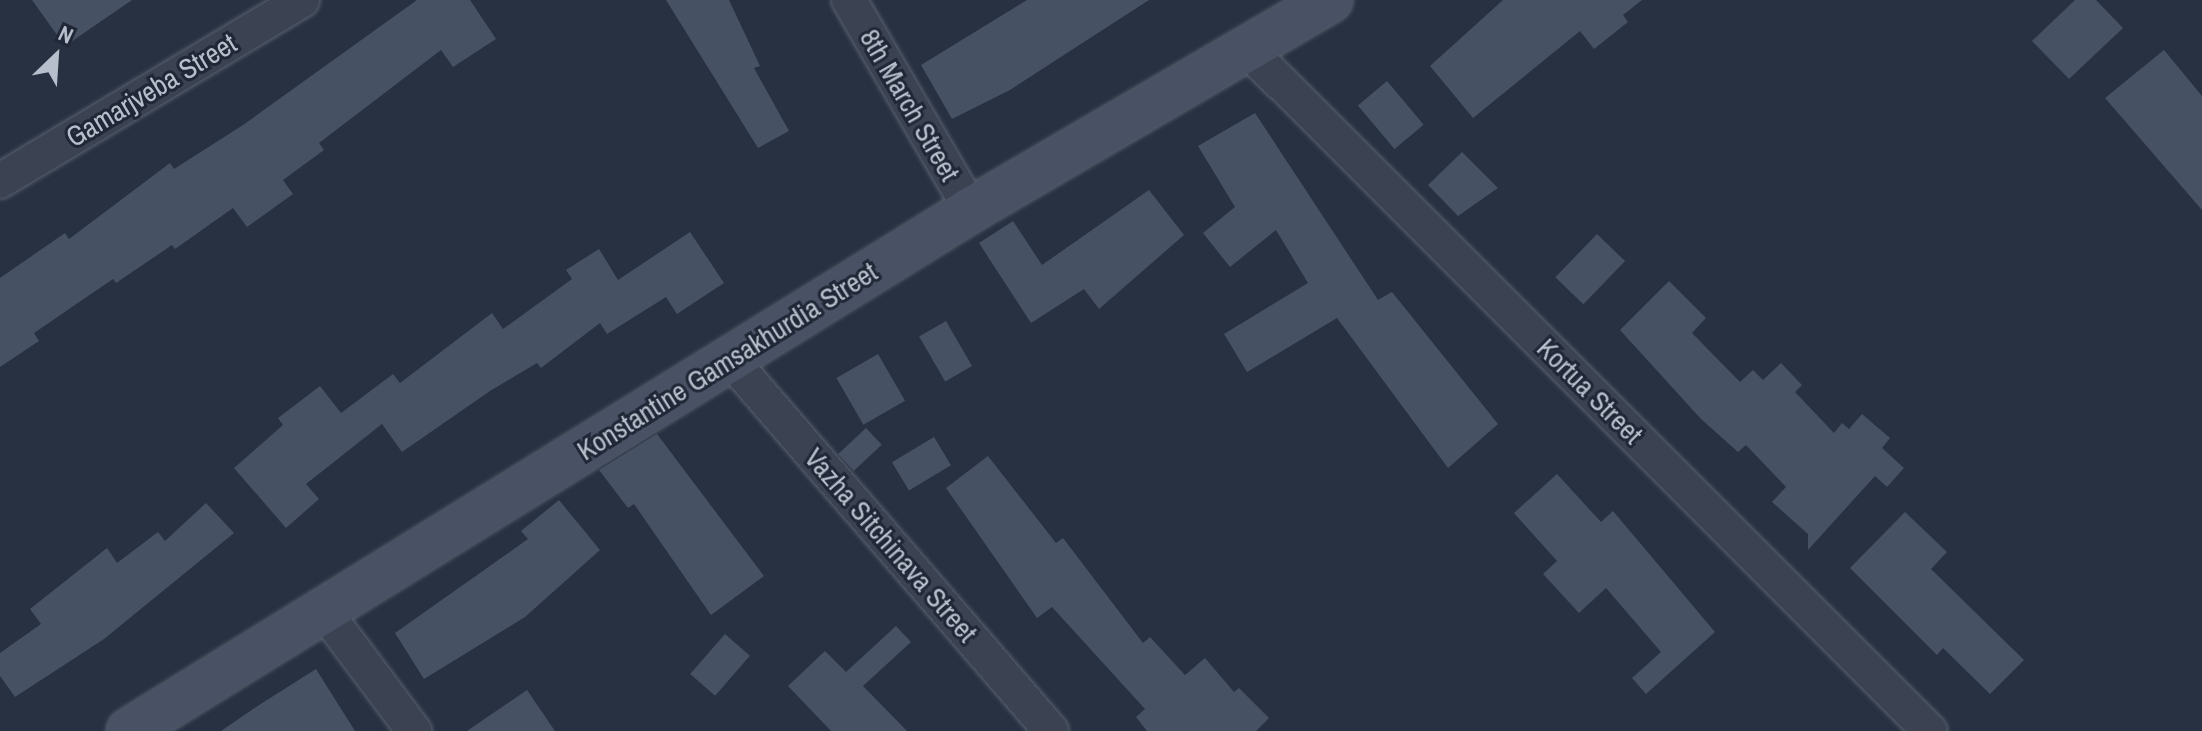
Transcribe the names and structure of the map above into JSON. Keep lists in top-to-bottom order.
{
  "streets": {
    "main road": ["Konstantine Gamsakhurdia Street"],
    "street": [
      "Gamarjveba Street",
      "8th March Street",
      "Kortua Street",
      "Vazha Sitchinava Street"
    ]
  },
  "crossings": [
    ["8th March Street", "Konstantine Gamsakhurdia Street"],
    ["Konstantine Gamsakhurdia Street", "Kortua Street"],
    ["Konstantine Gamsakhurdia Street", "Vazha Sitchinava Street"]
  ],
  "north": "top right"
}
